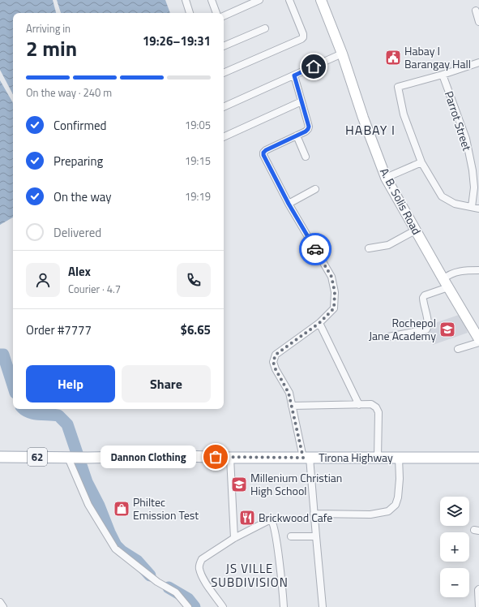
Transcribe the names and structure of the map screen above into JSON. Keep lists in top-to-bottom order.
{
  "streets": {
    "main road": ["62", "Tirona Highway"],
    "street": ["Parrot Street", "A. B. Solis Road"]
  },
  "districts": ["HABAY I", "JS VILLE SUBDIVISION"],
  "places": {
    "public building": ["Habay I Barangay Hall"],
    "school or university": ["Rochepol Jane Academy", "Millenium Christian High School"],
    "other": ["Dannon Clothing"],
    "shop": ["Philtec Emission Test"],
    "restaurant": ["Brickwood Cafe"]
  },
  "page": {
    "heading": ["2 min", "Arriving in", "19:26–19:31"],
    "panel": [
      "Alex",
      "Courier · 4.7",
      "Order #7777",
      "$6.65"
    ],
    "bar": "On the way · 240 m",
    "list": [
      ["Confirmed", "19:05"],
      ["Preparing", "19:15"],
      ["On the way", "19:19"],
      "Delivered"
    ],
    "buttons": ["Help", "Share"],
    "bubble": "Dannon Clothing",
    "map_buttons": ["+", "−"]
  }
}
